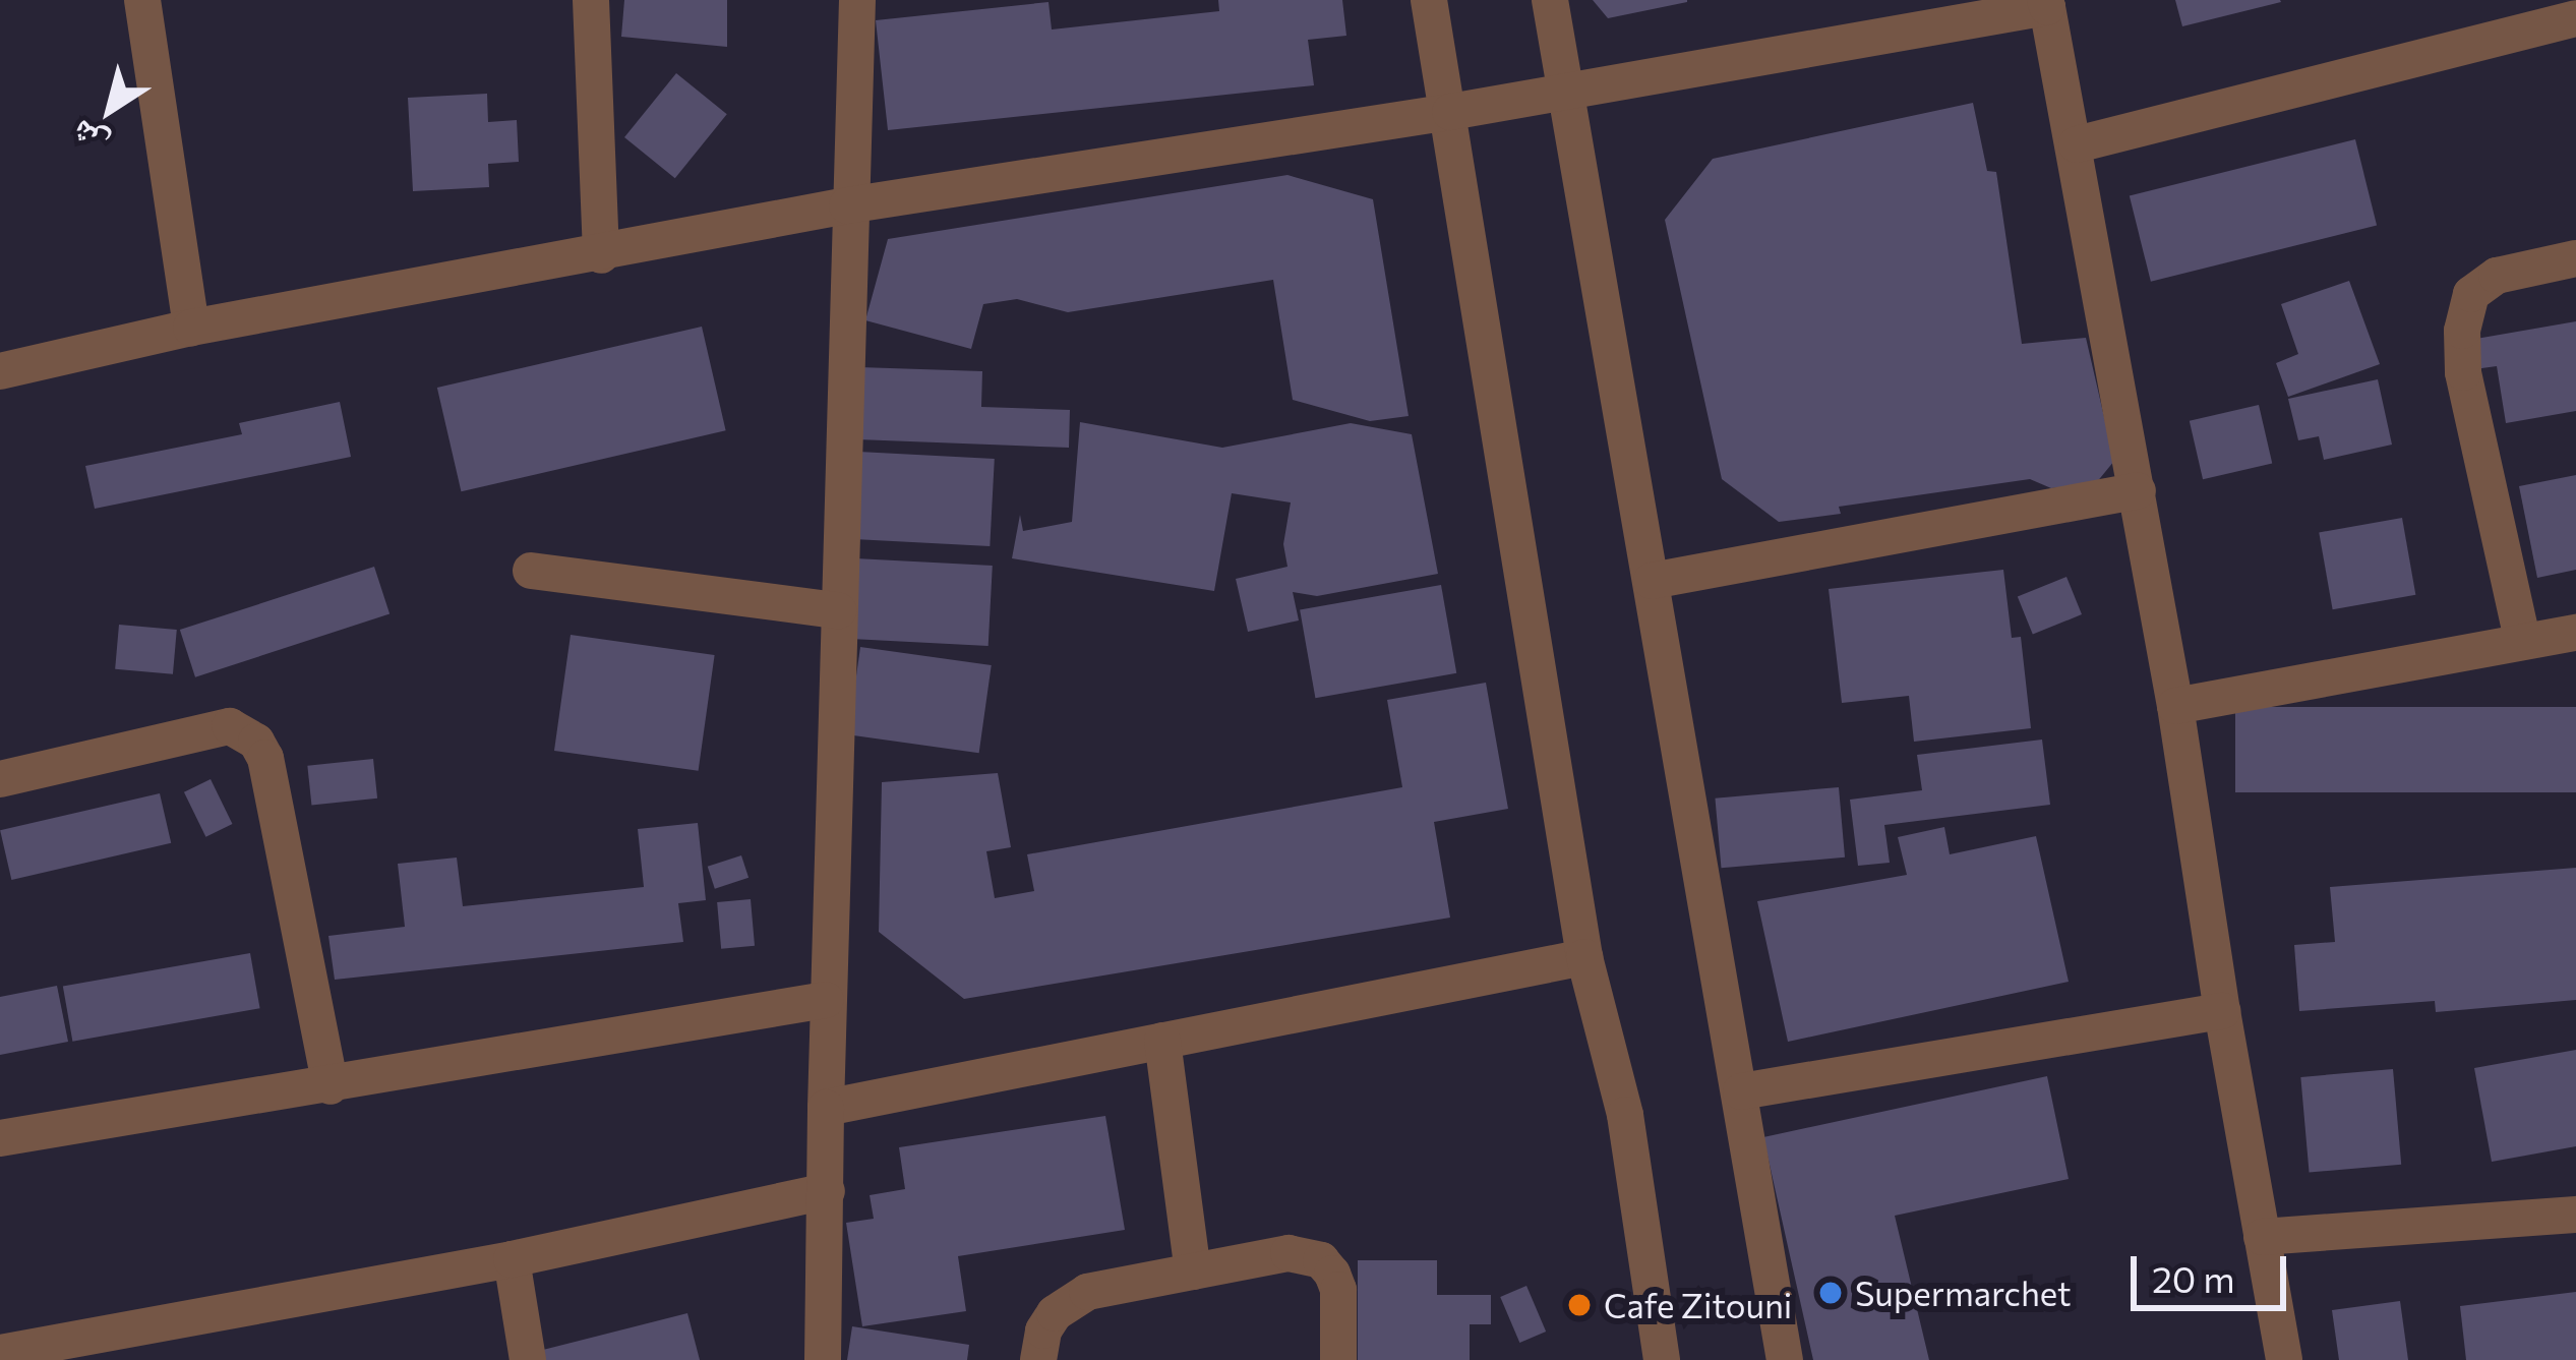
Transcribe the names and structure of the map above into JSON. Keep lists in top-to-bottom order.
{
  "places": ["Supermarchet", "Cafe Zitouni"],
  "scale_bar": "20 m",
  "north": "bottom left"
}
